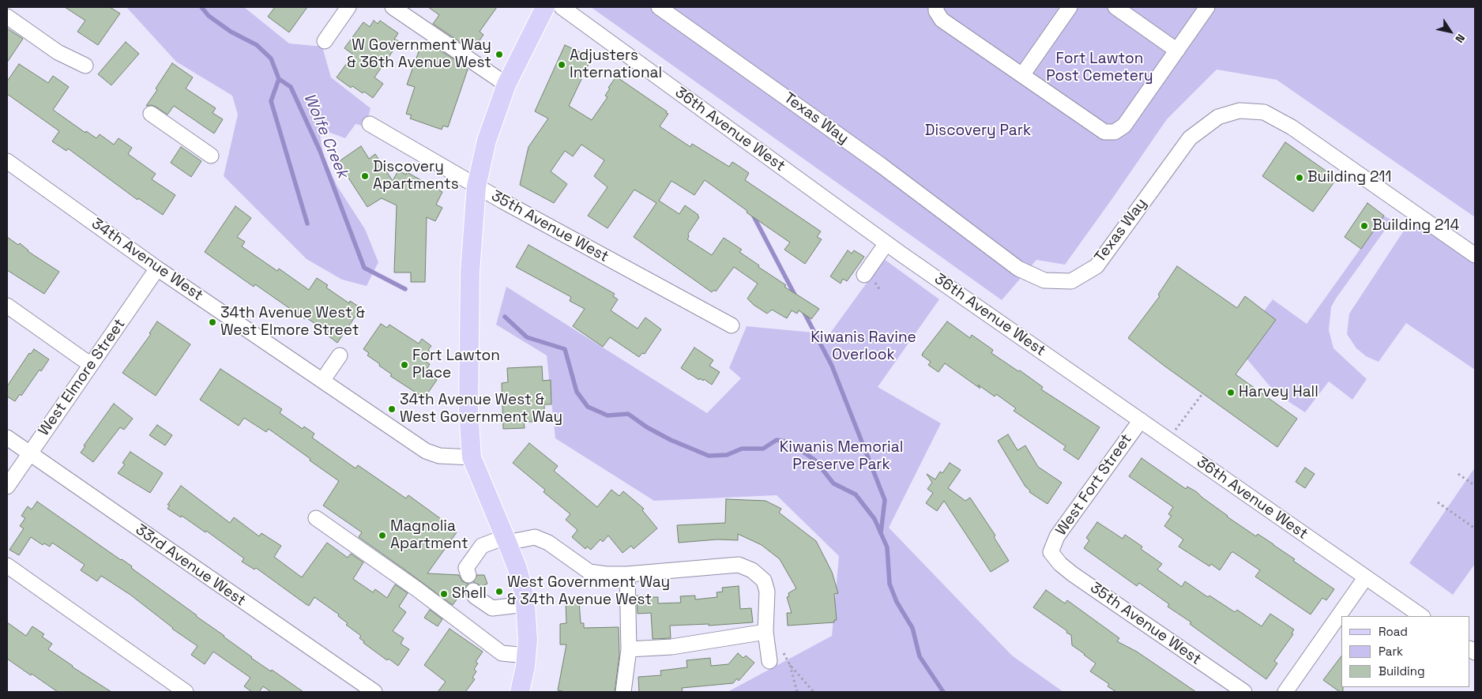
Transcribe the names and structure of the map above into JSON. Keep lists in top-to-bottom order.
{
  "streets": {
    "street": [
      "Texas Way",
      "36th Avenue West",
      "35th Avenue West",
      "34th Avenue West",
      "West Elmore Street",
      "West Fort Street",
      "33rd Avenue West"
    ]
  },
  "crossings": [
    ["36th Avenue West", "West Fort Street"],
    ["35th Avenue West", "West Fort Street"],
    ["34th Avenue West", "West Elmore Street"],
    ["West Elmore Street", "33rd Avenue West"]
  ],
  "water": ["Wolfe Creek"],
  "parks": [
    "Fort Lawton Post Cemetery",
    "Discovery Park",
    "Kiwanis Ravine Overlook",
    "Kiwanis Memorial Preserve Park"
  ],
  "places": [
    "W Government Way & 36th Avenue West",
    "Adjusters International",
    "Discovery Apartments",
    "Building 211",
    "Building 214",
    "34th Avenue West & West Elmore Street",
    "Fort Lawton Place",
    "Harvey Hall",
    "34th Avenue West & West Government Way",
    "Magnolia Apartment",
    "West Government Way & 34th Avenue West",
    "Shell"
  ],
  "legend": ["Road", "Park", "Building"],
  "north": "bottom right"
}
